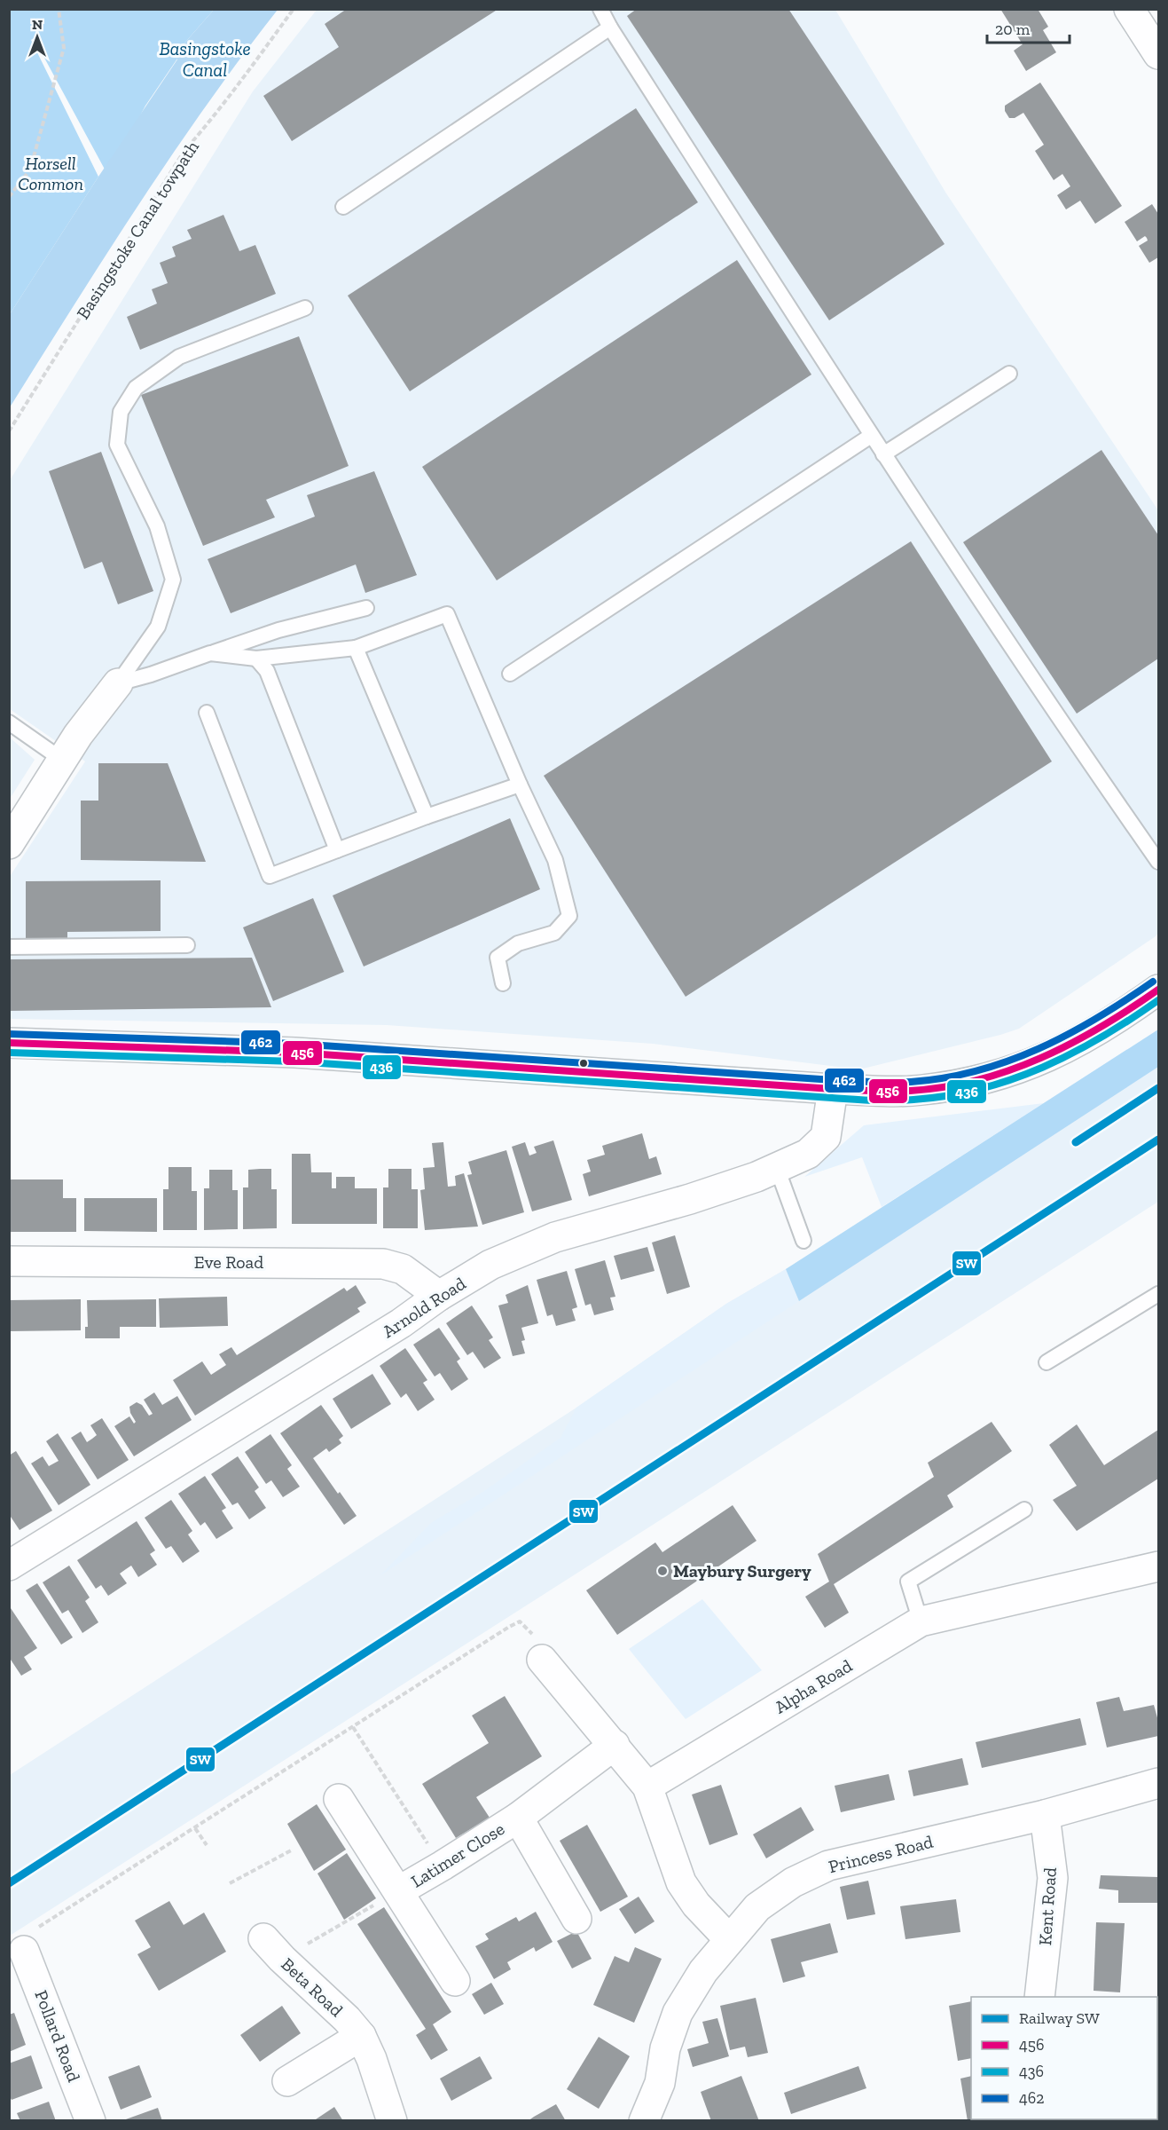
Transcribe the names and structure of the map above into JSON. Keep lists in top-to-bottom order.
{
  "streets": {
    "street": [
      "Eve Road",
      "Arnold Road",
      "Alpha Road",
      "Princess Road",
      "Latimer Close",
      "Kent Road",
      "Beta Road",
      "Pollard Road"
    ],
    "path": ["Basingstoke Canal towpath"]
  },
  "crossings": [
    ["Eve Road", "Arnold Road"],
    ["Princess Road", "Kent Road"]
  ],
  "water": ["Basingstoke Canal"],
  "parks": ["Horsell Common"],
  "places": ["Maybury Surgery"],
  "lines": [
    "transit line 462",
    "transit line 456",
    "transit line 436",
    "rail line SW"
  ],
  "legend": [
    "Railway SW",
    "456",
    "436",
    "462"
  ],
  "scale_bar": "20 m",
  "north": "top"
}
